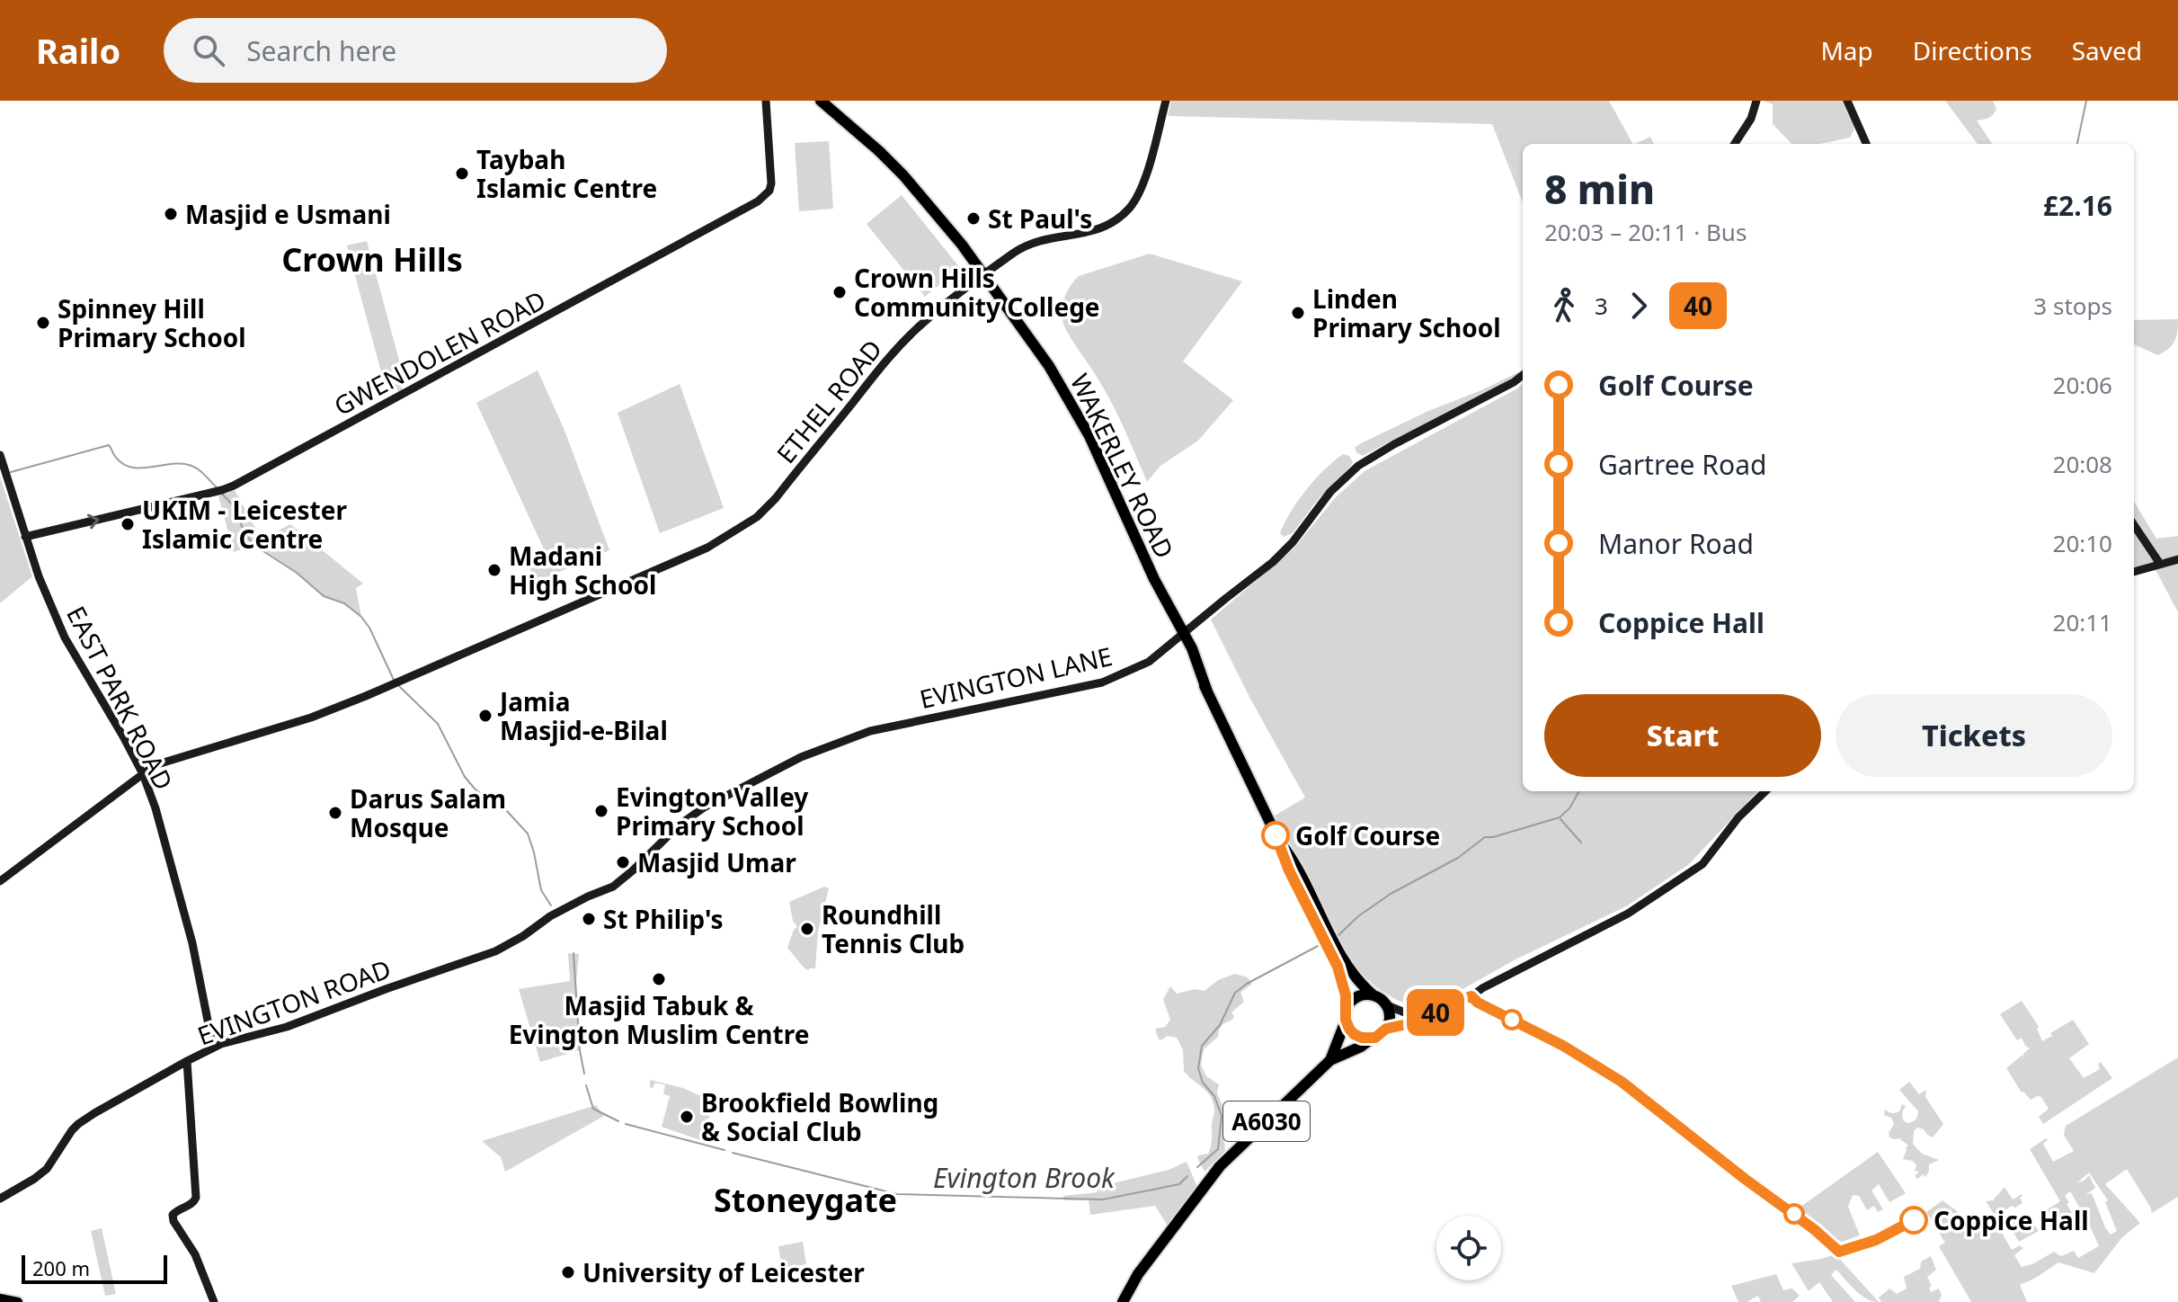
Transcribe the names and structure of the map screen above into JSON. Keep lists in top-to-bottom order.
{
  "streets": {
    "highway": ["WAKERLEY ROAD", "A6030"],
    "street": [
      "GWENDOLEN ROAD",
      "ETHEL ROAD",
      "EVINGTON LANE",
      "EAST PARK ROAD",
      "EVINGTON ROAD"
    ]
  },
  "crossings": [
    ["GWENDOLEN ROAD", "EAST PARK ROAD"],
    ["ETHEL ROAD", "WAKERLEY ROAD"],
    ["ETHEL ROAD", "EAST PARK ROAD"],
    ["WAKERLEY ROAD", "EVINGTON LANE"],
    ["EVINGTON LANE", "EVINGTON ROAD"],
    ["EAST PARK ROAD", "EVINGTON ROAD"]
  ],
  "one_way": ["GWENDOLEN ROAD"],
  "districts": ["Crown Hills", "Stoneygate"],
  "water": ["Evington Brook"],
  "places": [
    "Taybah Islamic Centre",
    "Masjid e Usmani",
    "St Paul's",
    "Crown Hills Community College",
    "Linden Primary School",
    "Spinney Hill Primary School",
    "UKIM - Leicester Islamic Centre",
    "Madani High School",
    "Jamia Masjid-e-Bilal",
    "Evington Valley Primary School",
    "Darus Salam Mosque",
    "Golf Course",
    "Masjid Umar",
    "St Philip's",
    "Roundhill Tennis Club",
    "Masjid Tabuk & Evington Muslim Centre",
    "Brookfield Bowling & Social Club",
    "Coppice Hall",
    "University of Leicester"
  ],
  "lines": ["bus line 40"],
  "scale_bar": "200 m",
  "page": {
    "header": "Railo",
    "search": "Search here",
    "nav": ["Map", "Directions", "Saved"],
    "on_map": "40",
    "heading": ["8 min", "20:03 – 20:11 · Bus", "£2.16"],
    "legs": ["3", "40", "3 stops"],
    "list": [
      {
        "name": "Golf Course",
        "value": "20:06"
      },
      {
        "name": "Gartree Road",
        "value": "20:08"
      },
      {
        "name": "Manor Road",
        "value": "20:10"
      },
      {
        "name": "Coppice Hall",
        "value": "20:11"
      }
    ],
    "buttons": ["Start", "Tickets"],
    "scale": "200 m"
  }
}
